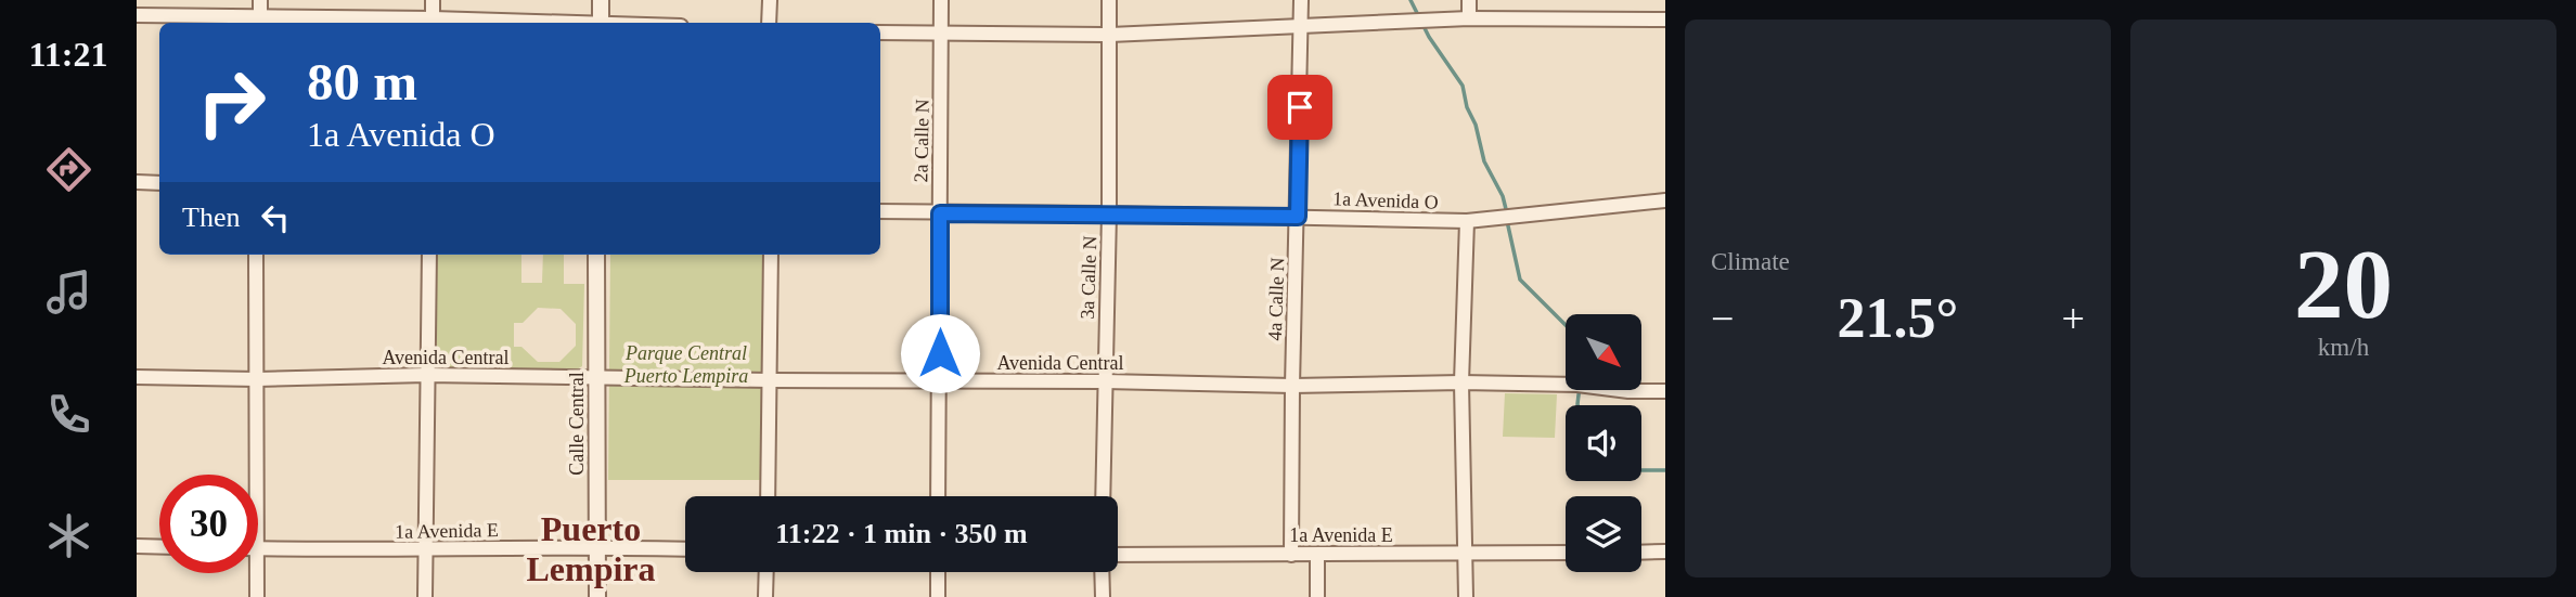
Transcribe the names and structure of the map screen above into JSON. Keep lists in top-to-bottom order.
{
  "streets": {
    "street": [
      "2a Calle N",
      "1a Avenida O",
      "3a Calle N",
      "4a Calle N",
      "Avenida Central",
      "Calle Central",
      "1a Avenida E"
    ]
  },
  "crossings": [
    ["2a Calle N", "1a Avenida O"],
    ["2a Calle N", "Avenida Central"],
    ["1a Avenida O", "3a Calle N"],
    ["1a Avenida O", "4a Calle N"],
    ["3a Calle N", "Avenida Central"],
    ["4a Calle N", "Avenida Central"],
    ["4a Calle N", "1a Avenida E"],
    ["Avenida Central", "Calle Central"],
    ["Calle Central", "1a Avenida E"]
  ],
  "districts": ["Puerto Lempira"],
  "parks": ["Parque Central Puerto Lempira"],
  "north": "bottom right",
  "page": {
    "tabs": "11:21",
    "tile": [
      "Climate",
      ["20", "km/h"]
    ],
    "turn": ["80 m", "1a Avenida O"],
    "then": "Then",
    "heat": ["−", "21.5°", "+"],
    "limit": "30",
    "trip": "11:22 · 1 min · 350 m"
  }
}
